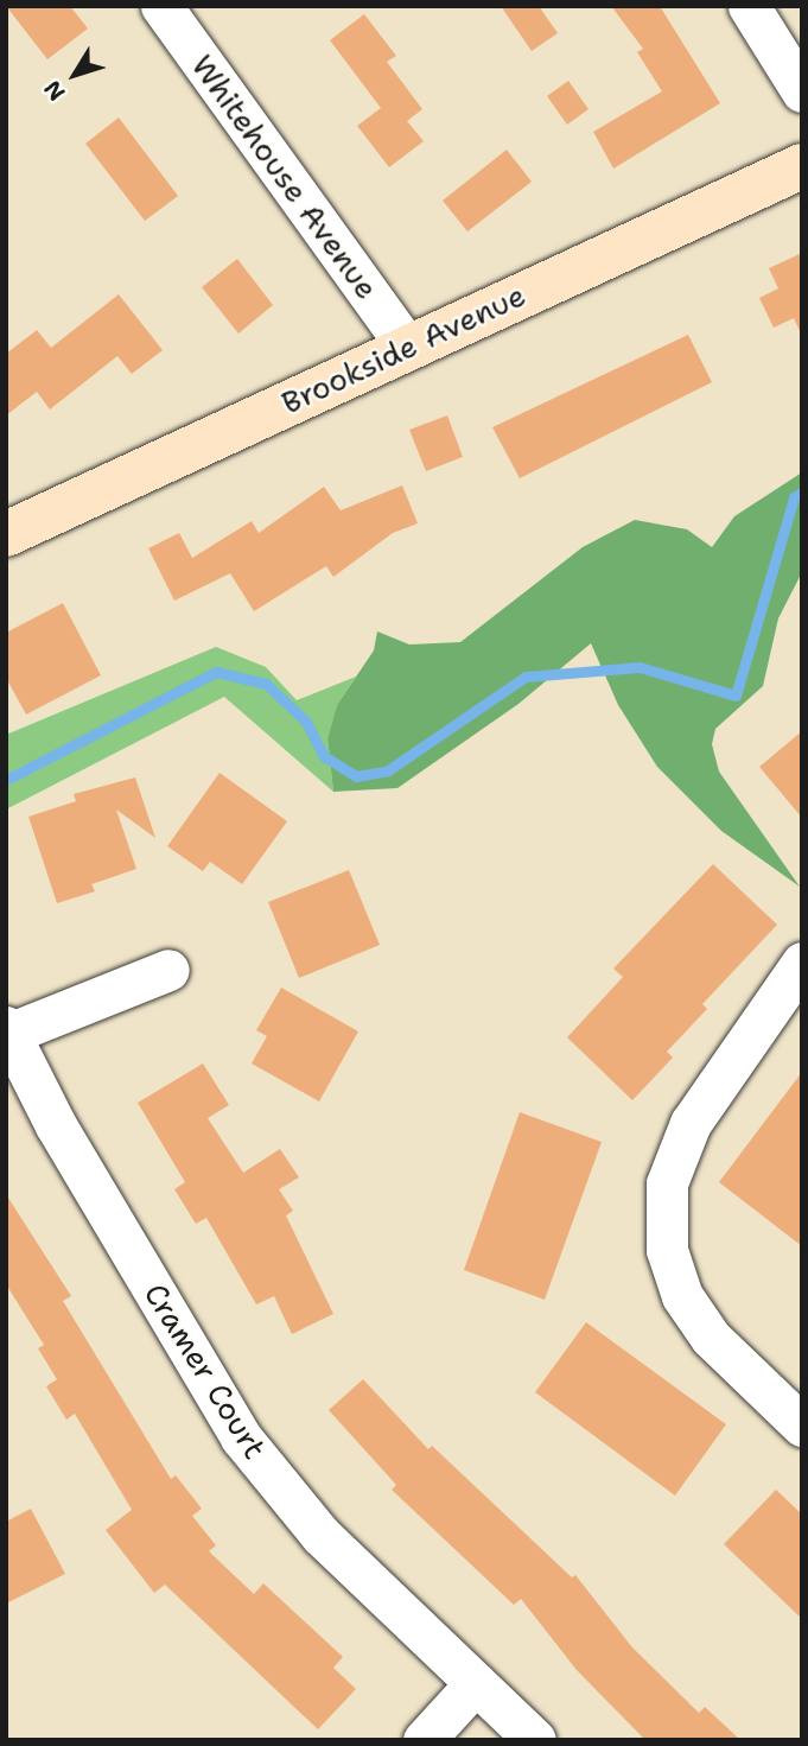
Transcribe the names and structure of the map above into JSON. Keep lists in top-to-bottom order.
{
  "streets": {
    "main road": ["Brookside Avenue"],
    "street": ["Whitehouse Avenue", "Cramer Court"]
  },
  "crossings": [
    ["Whitehouse Avenue", "Brookside Avenue"]
  ],
  "north": "bottom left"
}
